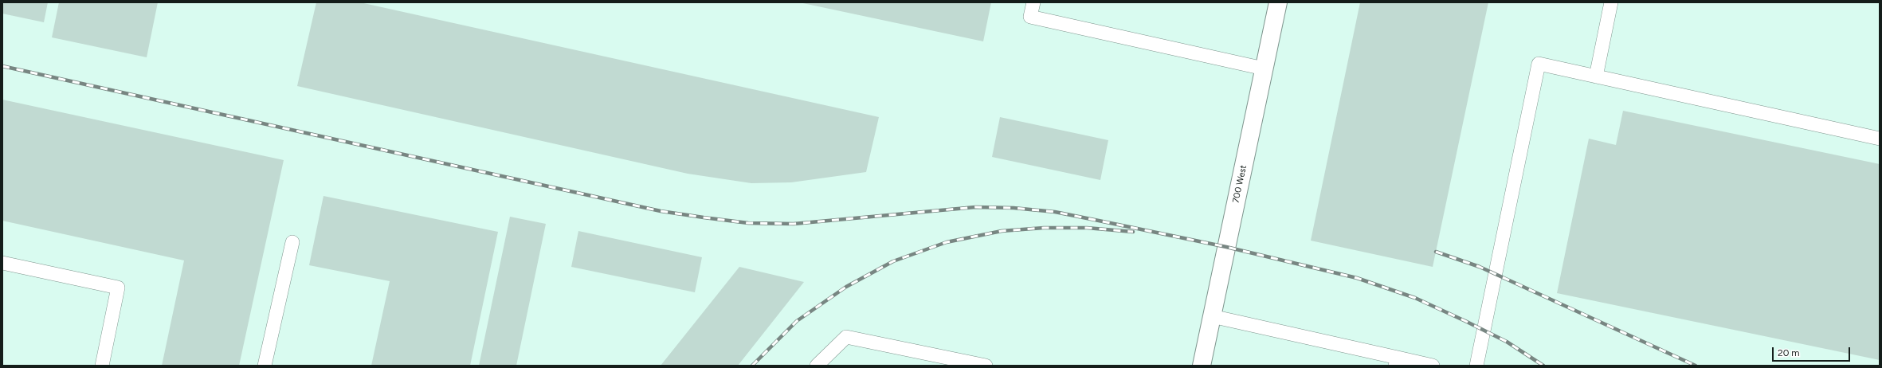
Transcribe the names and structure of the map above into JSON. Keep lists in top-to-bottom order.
{
  "streets": {
    "street": ["700 West"]
  },
  "scale_bar": "20 m"
}
